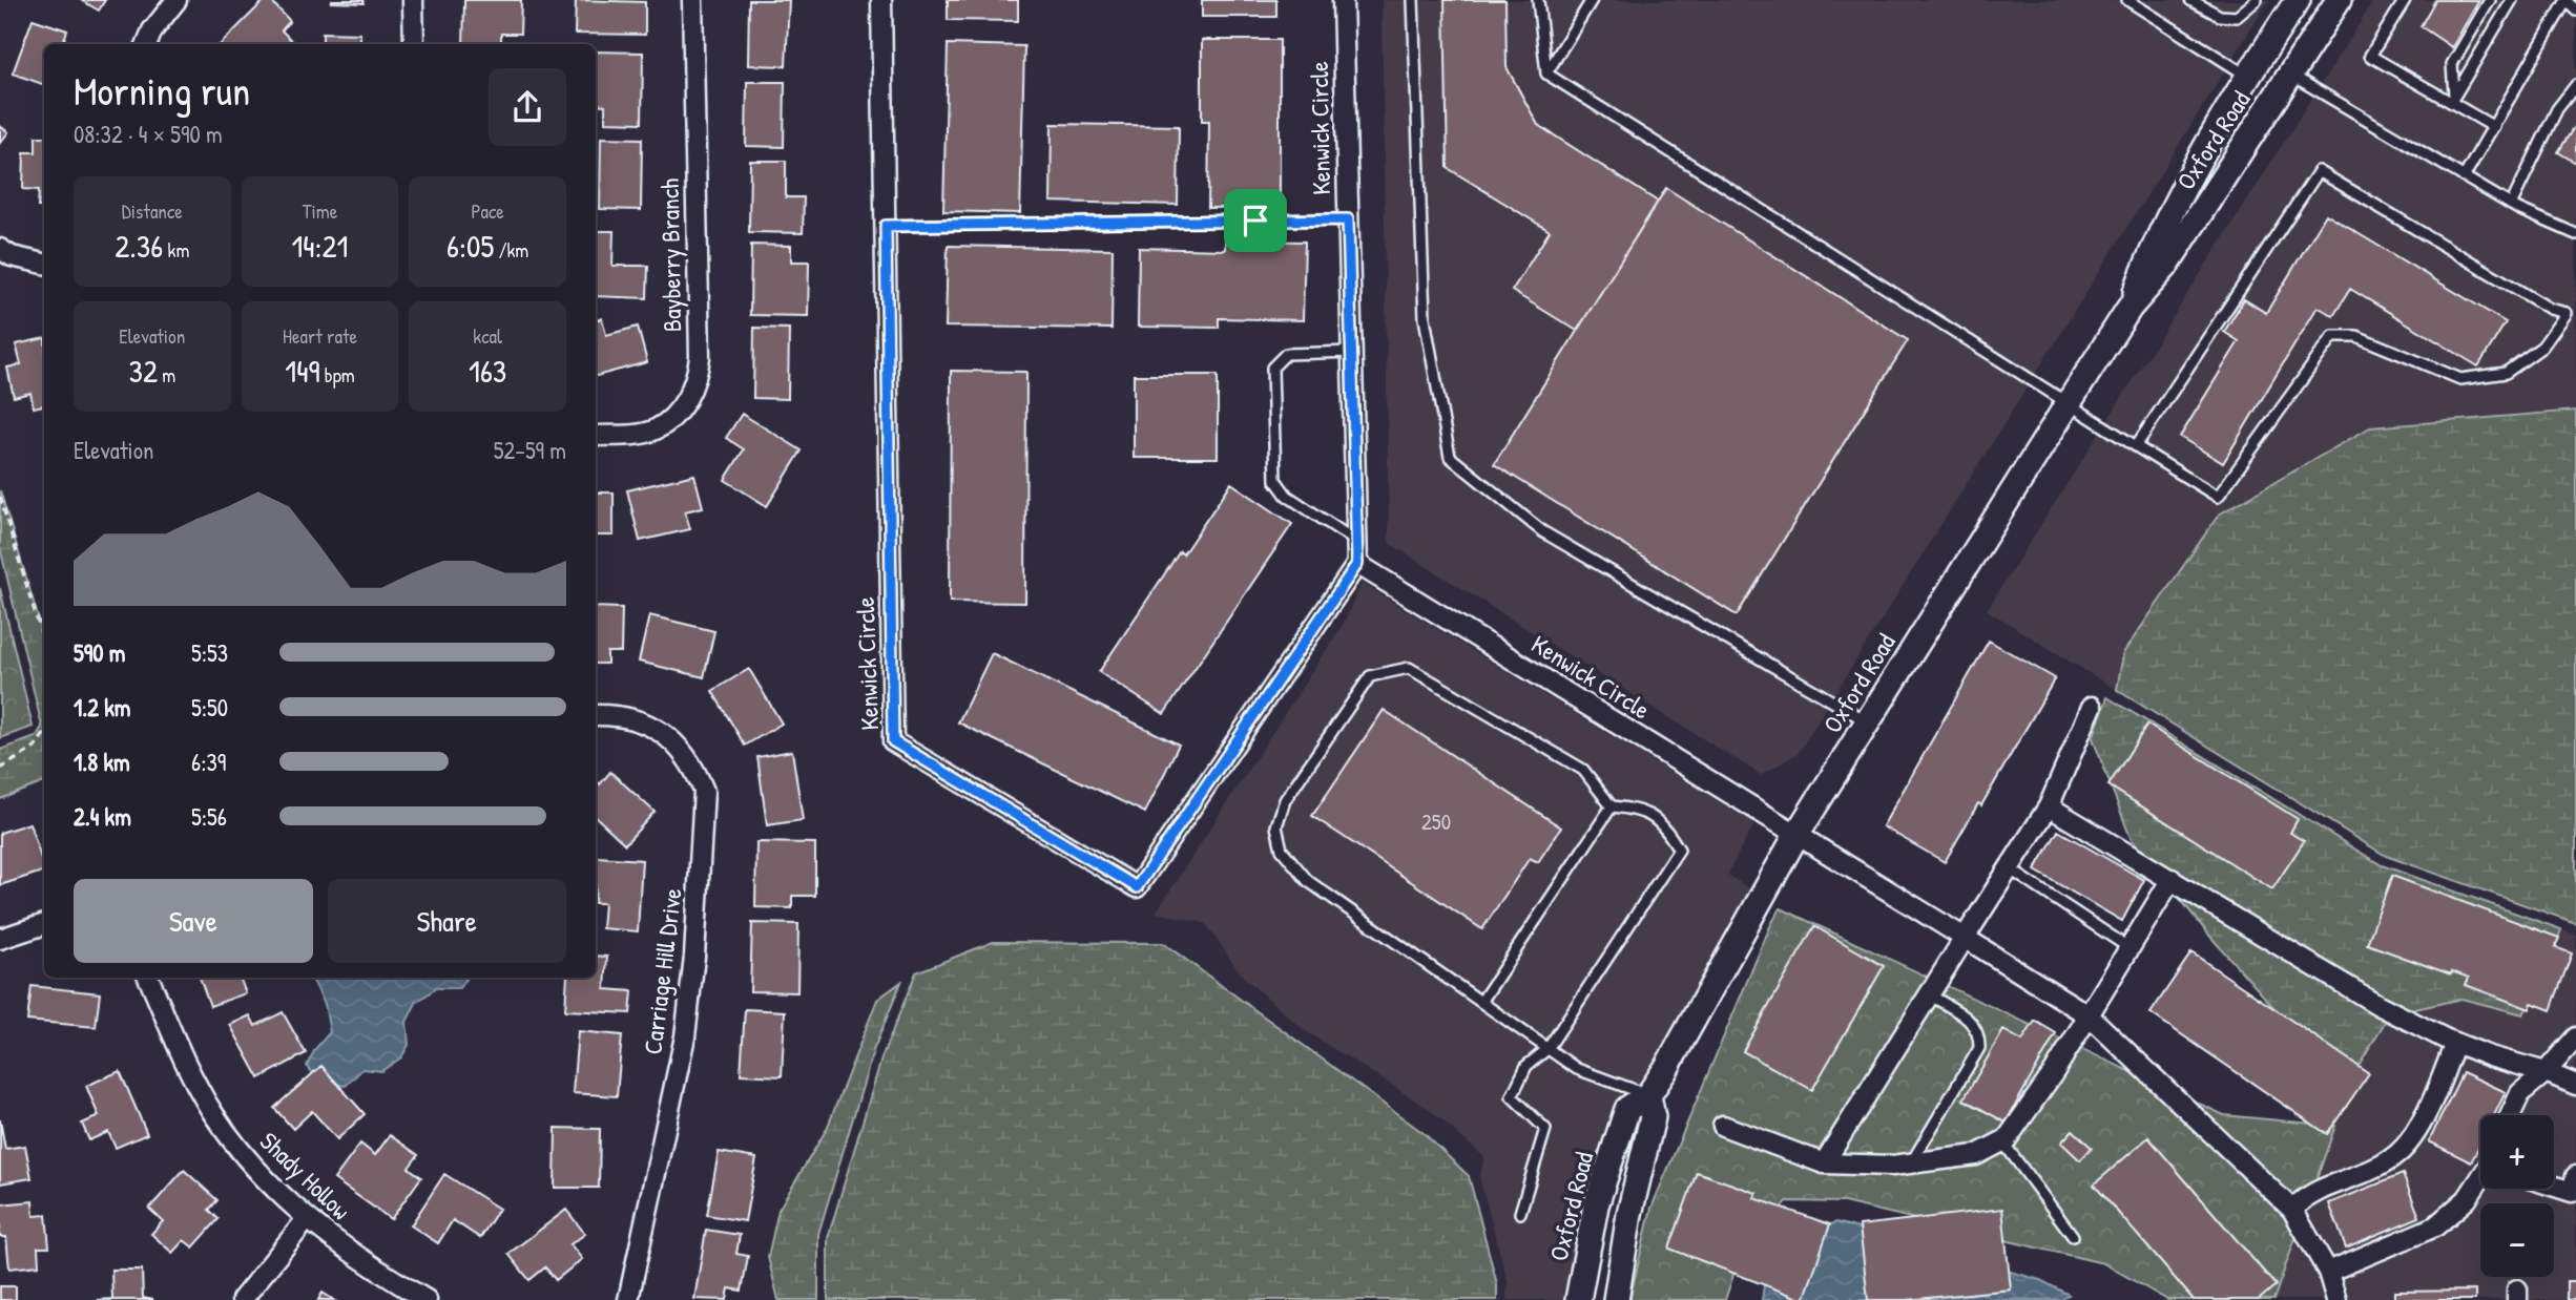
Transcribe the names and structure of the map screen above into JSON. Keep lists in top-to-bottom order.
{
  "streets": {
    "street": [
      "Kenwick Circle",
      "Oxford Road",
      "Bayberry Branch",
      "Carriage Hill Drive",
      "Shady Hollow"
    ]
  },
  "crossings": [
    ["Kenwick Circle", "Oxford Road"]
  ],
  "house_numbers": ["250"],
  "page": {
    "heading": ["Morning run", "08:32 · 4 × 590 m"],
    "stats": [
      ["Distance", "2.36 km"],
      ["Time", "14:21"],
      ["Pace", "6:05 /km"],
      ["Elevation", "32 m"],
      ["Heart rate", "149 bpm"],
      ["kcal", "163"]
    ],
    "chart": ["Elevation", "52–59 m"],
    "list": [
      {
        "name": "590 m",
        "note": "5:53"
      },
      {
        "name": "1.2 km",
        "note": "5:50"
      },
      {
        "name": "1.8 km",
        "note": "6:39"
      },
      {
        "name": "2.4 km",
        "note": "5:56"
      }
    ],
    "buttons": ["Save", "Share"],
    "map_buttons": ["+", "−"]
  }
}
